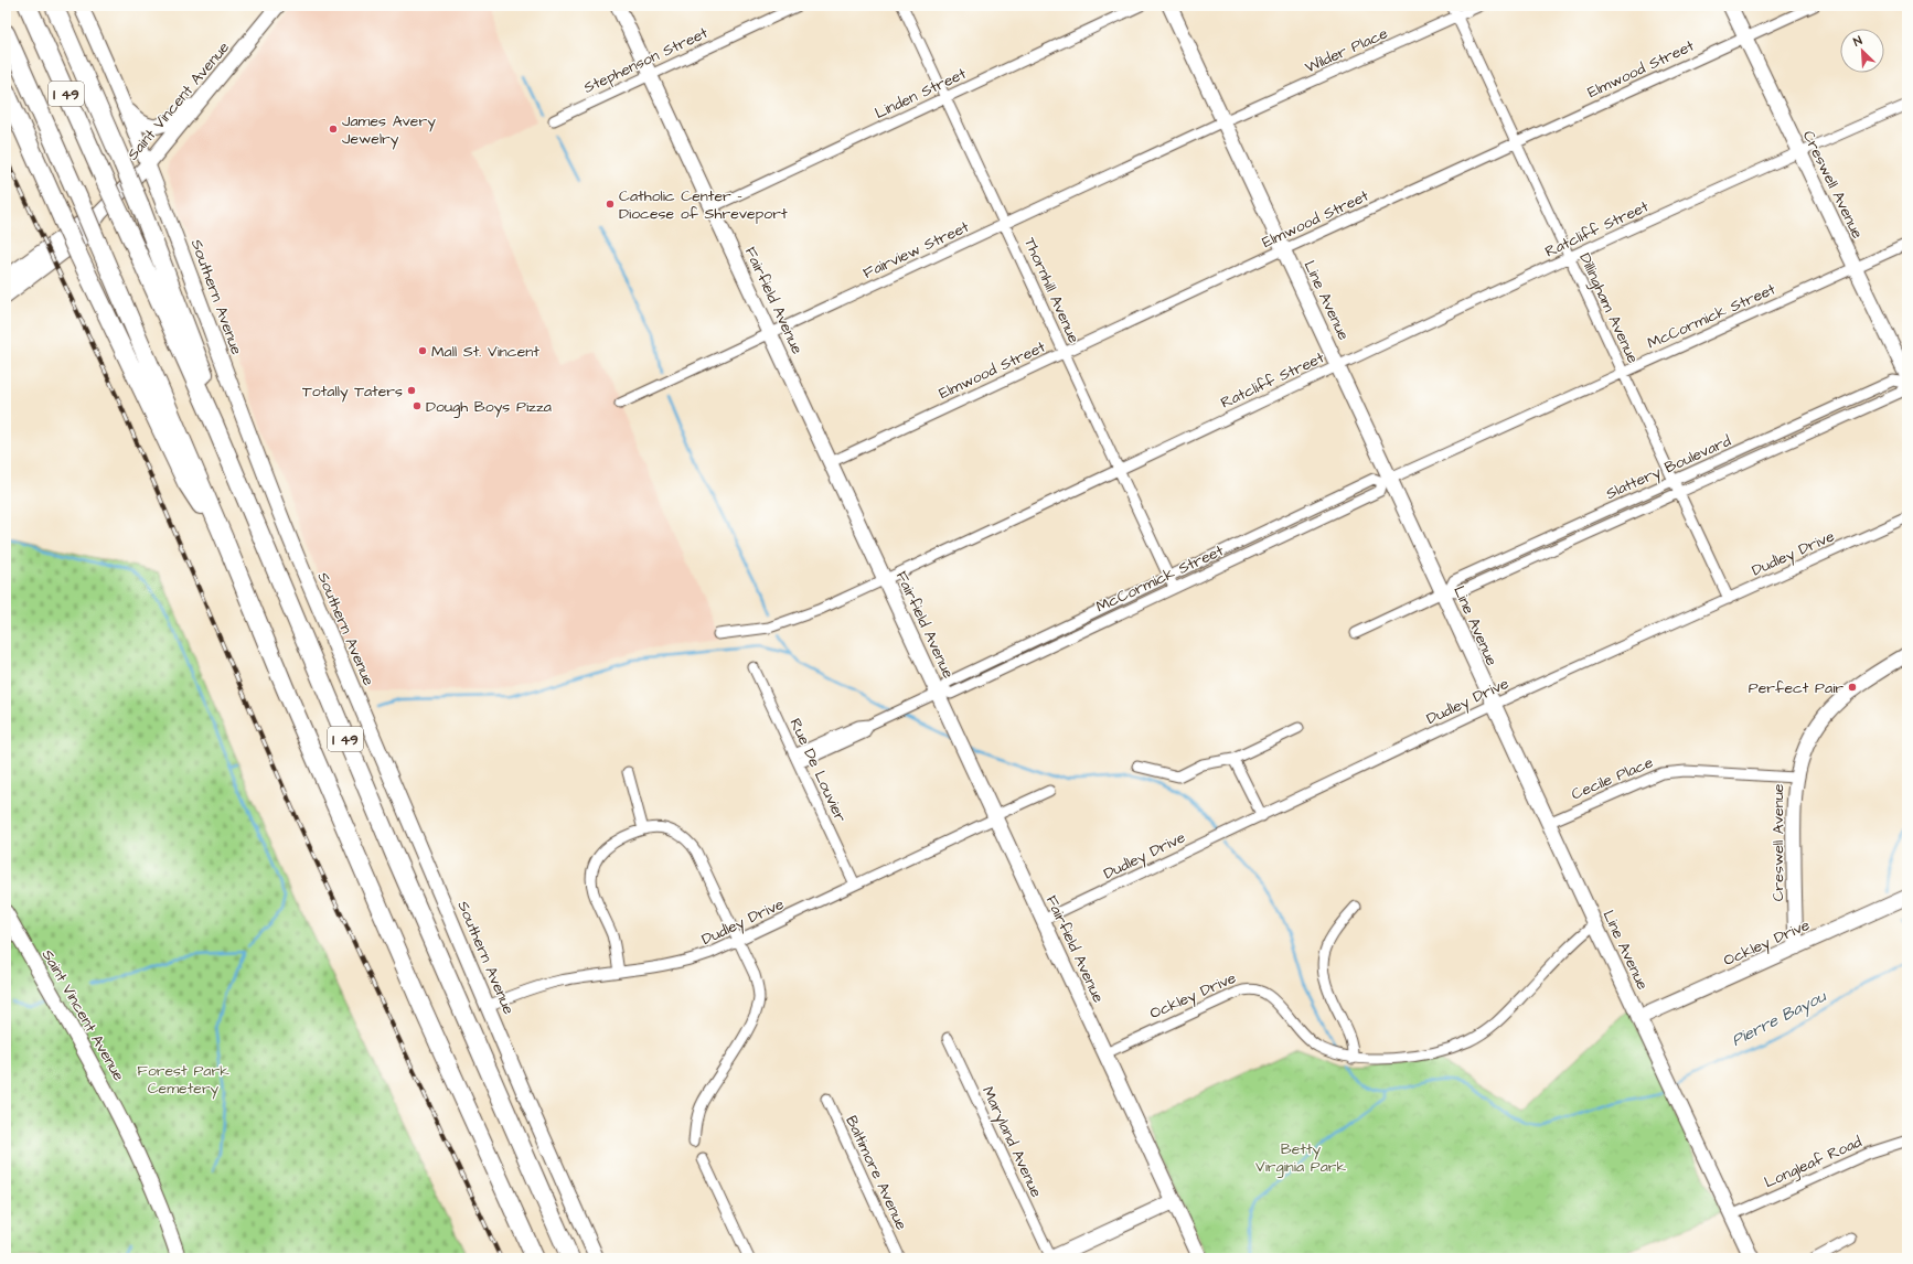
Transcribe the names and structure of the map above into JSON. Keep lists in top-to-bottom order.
{
  "streets": {
    "highway": ["I 49"],
    "street": [
      "Wilder Place",
      "Stephenson Street",
      "Elmwood Street",
      "Linden Street",
      "Saint Vincent Avenue",
      "Creswell Avenue",
      "Ratcliff Street",
      "Fairview Street",
      "Thornhill Avenue",
      "Southern Avenue",
      "Fairfield Avenue",
      "Line Avenue",
      "Dillingham Avenue",
      "McCormick Street",
      "Slattery Boulevard",
      "Dudley Drive",
      "Rue De Louvier",
      "Cecile Place",
      "Ockley Drive",
      "Maryland Avenue",
      "Longleaf Road",
      "Baltimore Avenue"
    ]
  },
  "crossings": [
    ["Wilder Place", "Fairview Street"],
    ["Wilder Place", "Line Avenue"],
    ["Wilder Place", "Dillingham Avenue"],
    ["Stephenson Street", "Fairfield Avenue"],
    ["Elmwood Street", "Creswell Avenue"],
    ["Elmwood Street", "Thornhill Avenue"],
    ["Elmwood Street", "Fairfield Avenue"],
    ["Elmwood Street", "Line Avenue"],
    ["Elmwood Street", "Dillingham Avenue"],
    ["Linden Street", "Thornhill Avenue"],
    ["Linden Street", "Fairfield Avenue"],
    ["Saint Vincent Avenue", "Southern Avenue"],
    ["Creswell Avenue", "Ratcliff Street"],
    ["Creswell Avenue", "McCormick Street"],
    ["Creswell Avenue", "Slattery Boulevard"],
    ["Creswell Avenue", "Cecile Place"],
    ["Creswell Avenue", "Ockley Drive"],
    ["Ratcliff Street", "Thornhill Avenue"],
    ["Ratcliff Street", "Fairfield Avenue"],
    ["Ratcliff Street", "Line Avenue"],
    ["Ratcliff Street", "Dillingham Avenue"],
    ["Fairview Street", "Thornhill Avenue"],
    ["Fairview Street", "Fairfield Avenue"],
    ["Fairview Street", "Line Avenue"],
    ["Thornhill Avenue", "McCormick Street"],
    ["Southern Avenue", "Dudley Drive"],
    ["Fairfield Avenue", "McCormick Street"],
    ["Fairfield Avenue", "Dudley Drive"],
    ["Fairfield Avenue", "Ockley Drive"],
    ["Line Avenue", "McCormick Street"],
    ["Line Avenue", "Slattery Boulevard"],
    ["Line Avenue", "Dudley Drive"],
    ["Line Avenue", "Cecile Place"],
    ["Line Avenue", "Ockley Drive"],
    ["Line Avenue", "Longleaf Road"],
    ["Dillingham Avenue", "McCormick Street"],
    ["Dillingham Avenue", "Slattery Boulevard"],
    ["Dillingham Avenue", "Dudley Drive"],
    ["Dudley Drive", "Rue De Louvier"]
  ],
  "water": ["Pierre Bayou"],
  "parks": ["Forest Park Cemetery", "Betty Virginia Park"],
  "places": [
    "James Avery Jewelry",
    "Catholic Center - Diocese of Shreveport",
    "Mall St. Vincent",
    "Totally Taters",
    "Dough Boys Pizza",
    "Perfect Pair"
  ],
  "north": "top left"
}
